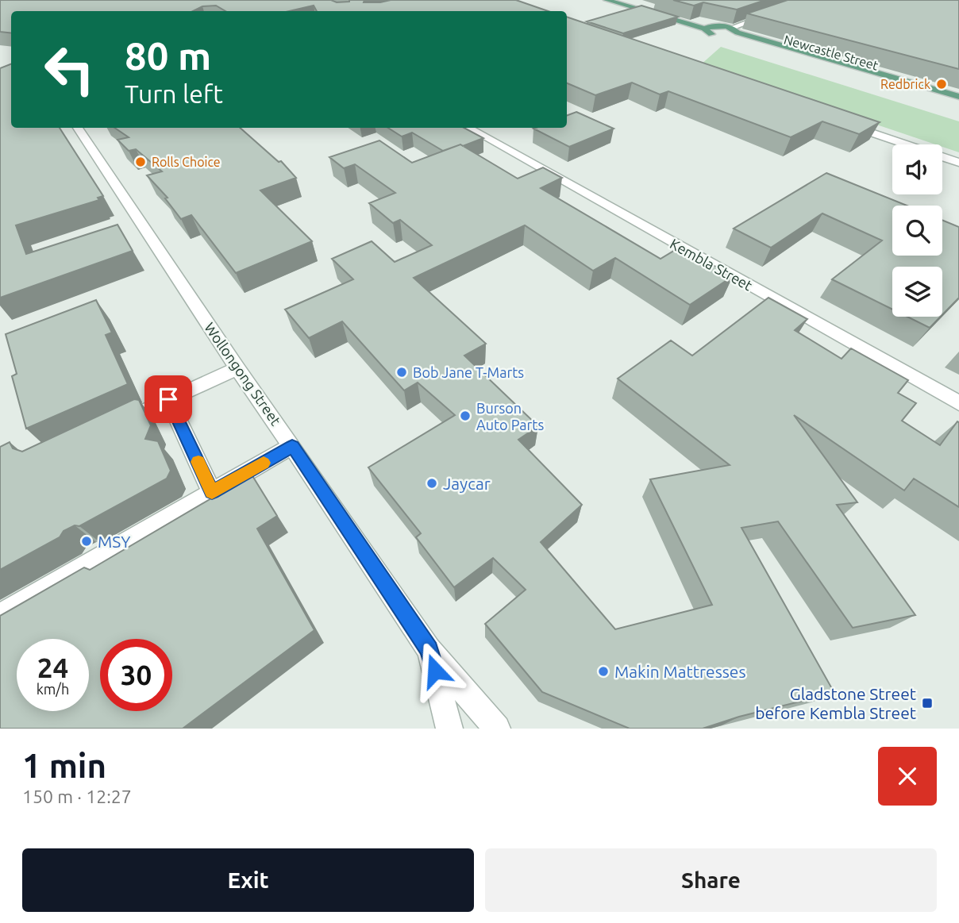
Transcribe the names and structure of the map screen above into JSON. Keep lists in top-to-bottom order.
{
  "streets": {
    "main road": ["Newcastle Street"],
    "street": ["Kembla Street", "Wollongong Street"]
  },
  "places": {
    "other": [
      "Redbrick",
      "Rolls Choice",
      "Bob Jane T-Marts",
      "Burson Auto Parts",
      "Jaycar",
      "MSY",
      "Makin Mattresses"
    ],
    "transit": ["Gladstone Street before Kembla Street"]
  },
  "page": {
    "turn": ["80 m", "Turn left"],
    "speed": "24 km/h",
    "limit": "30",
    "heading": ["1 min", "150 m · 12:27"],
    "buttons": ["Exit", "Share"]
  }
}
